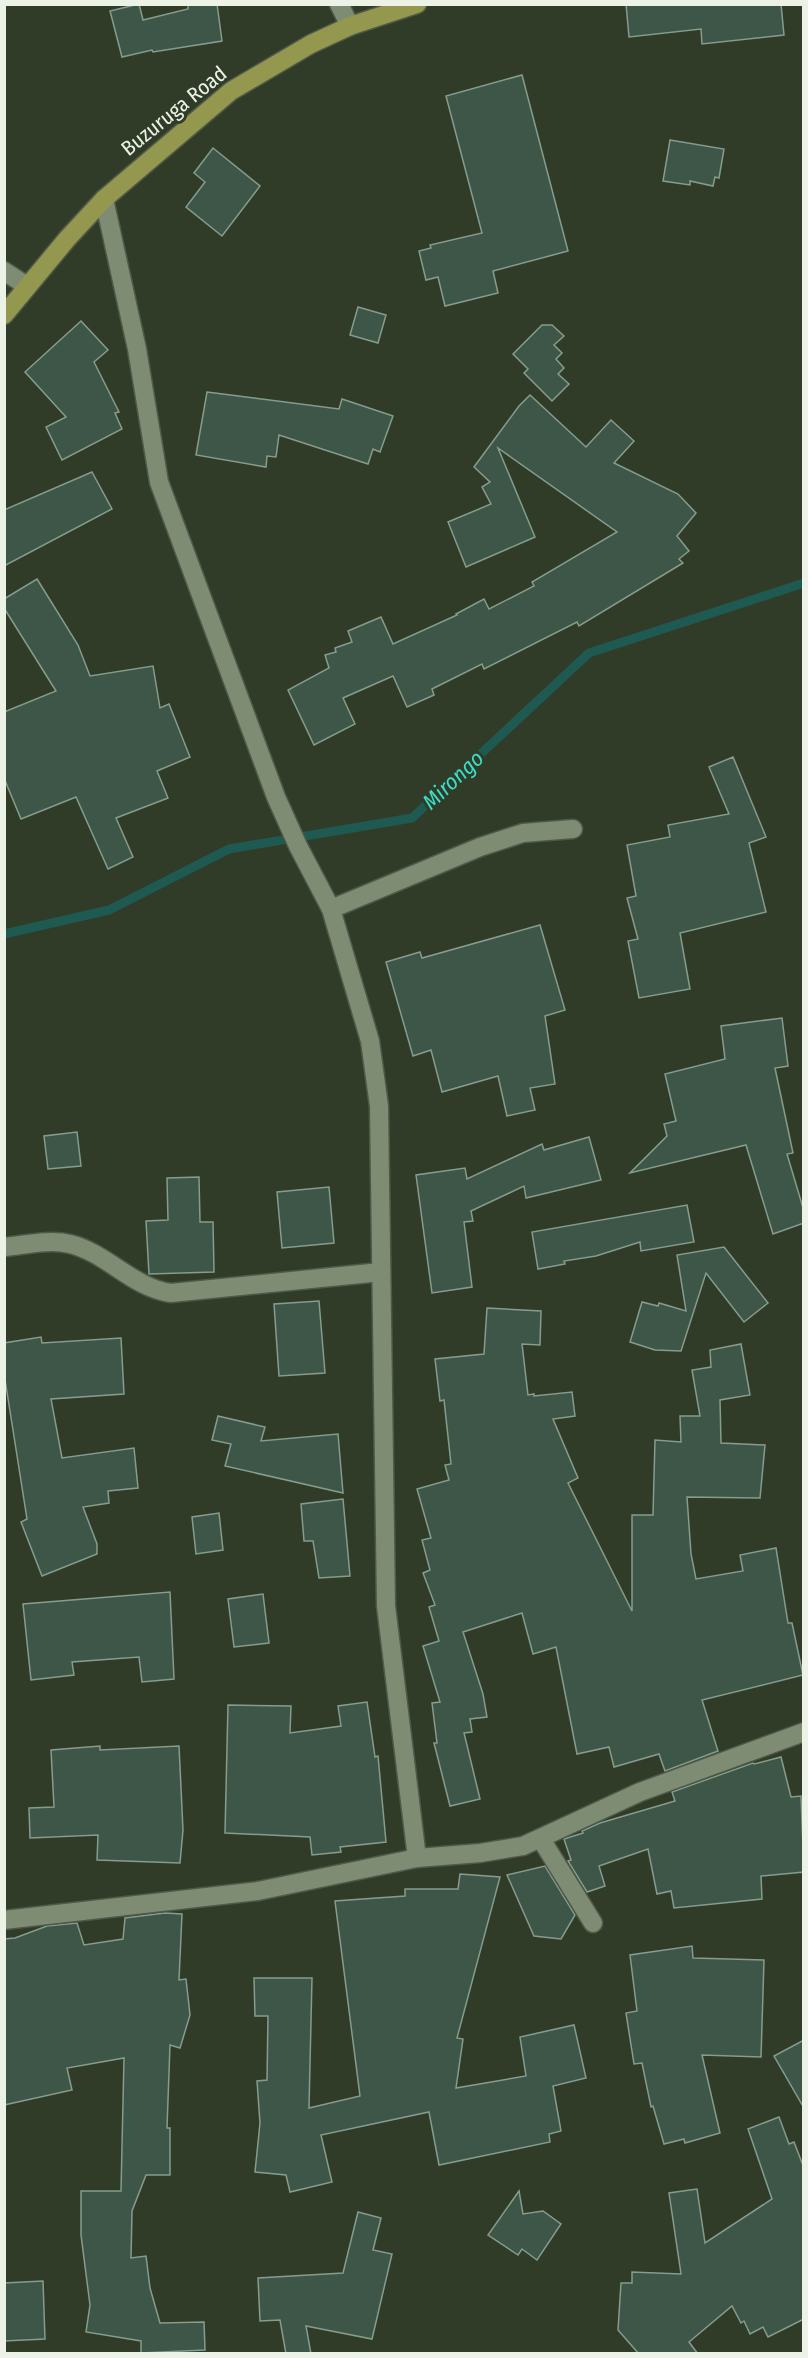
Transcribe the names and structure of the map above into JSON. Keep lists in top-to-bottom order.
{
  "streets": {
    "main road": ["Buzuruga Road"]
  },
  "water": ["Mirongo"]
}
